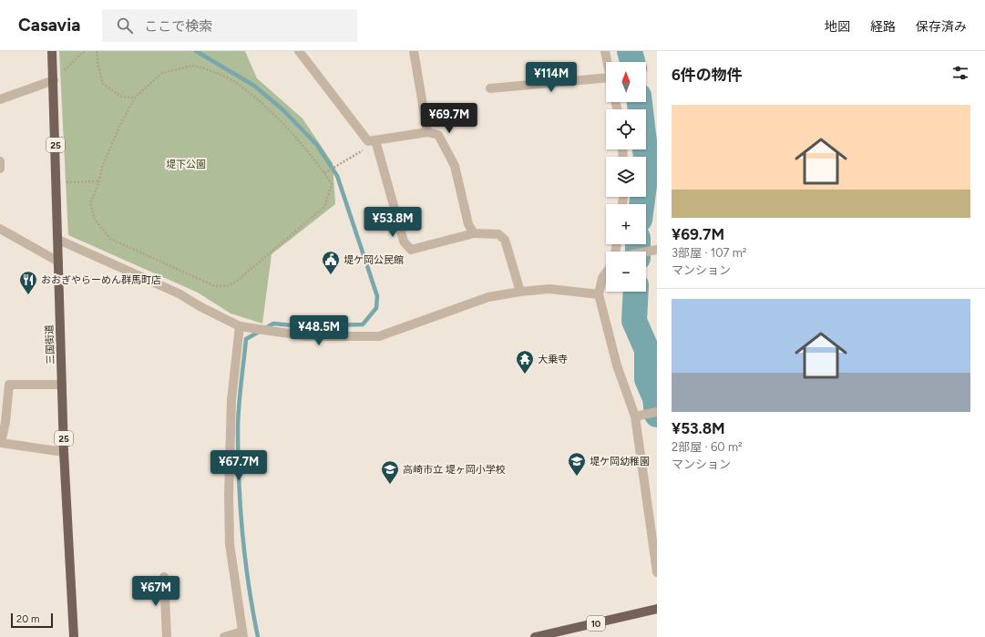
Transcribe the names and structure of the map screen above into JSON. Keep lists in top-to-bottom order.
{
  "streets": {
    "main road": ["25", "三国街道", "10"]
  },
  "parks": ["堤下公園"],
  "places": {
    "public building": ["堤ケ岡公民館"],
    "restaurant": ["おおぎやらーめん群馬町店"],
    "temple": ["大乗寺"],
    "school or university": ["堤ケ岡幼稚園", "高崎市立 堤ヶ岡小学校"]
  },
  "scale_bar": "20 m",
  "north": "top",
  "page": {
    "header": "Casavia",
    "search": "ここで検索",
    "nav": ["地図", "経路", "保存済み"],
    "heading": "6件の物件",
    "map_buttons": ["+", "−"],
    "price": [
      "¥114M",
      "¥69.7M",
      "¥53.8M",
      "¥48.5M",
      "¥67.7M",
      "¥67M"
    ],
    "list": [
      {
        "name": "¥69.7M",
        "note": "3部屋 · 107 m² · マンション"
      },
      {
        "name": "¥53.8M",
        "note": "2部屋 · 60 m² · マンション"
      }
    ],
    "scale": "20 m"
  }
}
